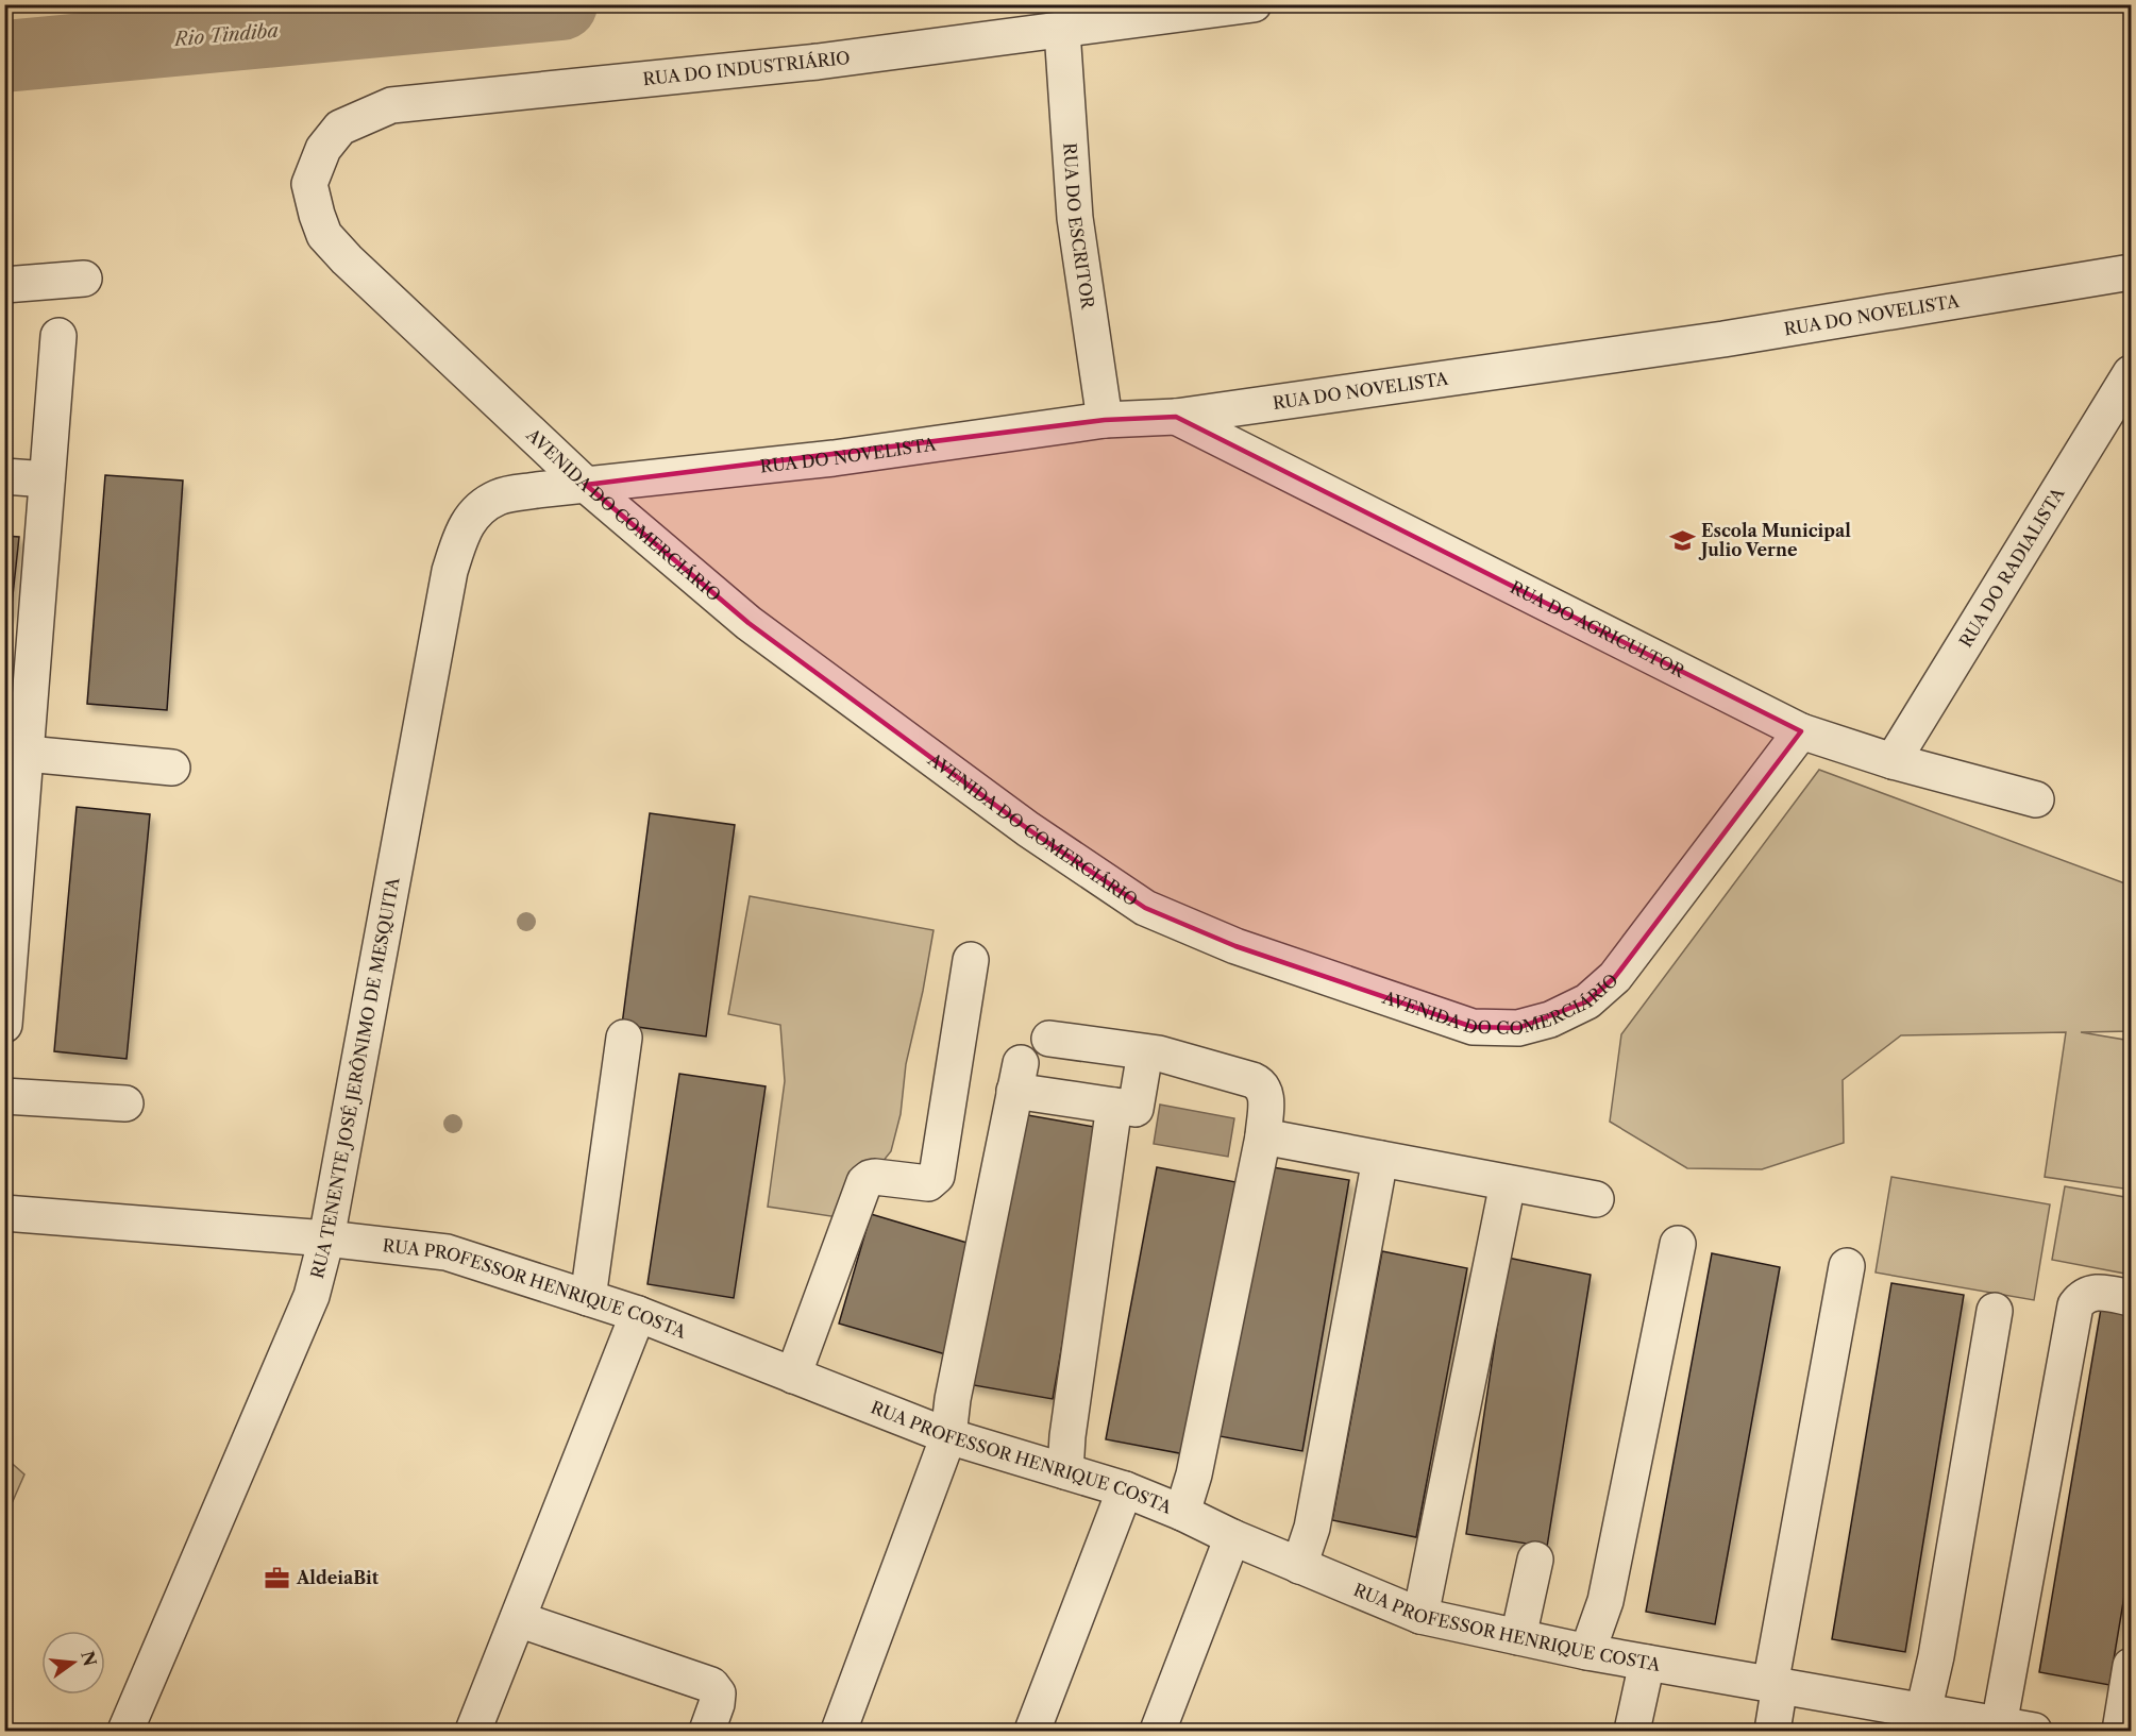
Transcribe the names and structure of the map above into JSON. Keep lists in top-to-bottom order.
{
  "streets": {
    "street": [
      "RUA DO INDUSTRIÁRIO",
      "RUA DO ESCRITOR",
      "RUA DO NOVELISTA",
      "AVENIDA DO COMERCIÁRIO",
      "RUA DO RADIALISTA",
      "RUA DO AGRICULTOR",
      "RUA TENENTE JOSÉ JERÔNIMO DE MESQUITA",
      "RUA PROFESSOR HENRIQUE COSTA"
    ]
  },
  "crossings": [
    ["RUA DO INDUSTRIÁRIO", "RUA DO ESCRITOR"],
    ["RUA DO INDUSTRIÁRIO", "AVENIDA DO COMERCIÁRIO"],
    ["RUA DO ESCRITOR", "RUA DO NOVELISTA"],
    ["RUA DO NOVELISTA", "AVENIDA DO COMERCIÁRIO"],
    ["RUA DO NOVELISTA", "RUA DO AGRICULTOR"],
    ["RUA DO NOVELISTA", "RUA TENENTE JOSÉ JERÔNIMO DE MESQUITA"],
    ["AVENIDA DO COMERCIÁRIO", "RUA DO AGRICULTOR"],
    ["AVENIDA DO COMERCIÁRIO", "RUA TENENTE JOSÉ JERÔNIMO DE MESQUITA"],
    ["RUA DO RADIALISTA", "RUA DO AGRICULTOR"],
    ["RUA TENENTE JOSÉ JERÔNIMO DE MESQUITA", "RUA PROFESSOR HENRIQUE COSTA"]
  ],
  "water": ["Rio Tindiba"],
  "places": {
    "school or university": ["Escola Municipal Julio Verne"],
    "office": ["AldeiaBit"]
  },
  "north": "right"
}
